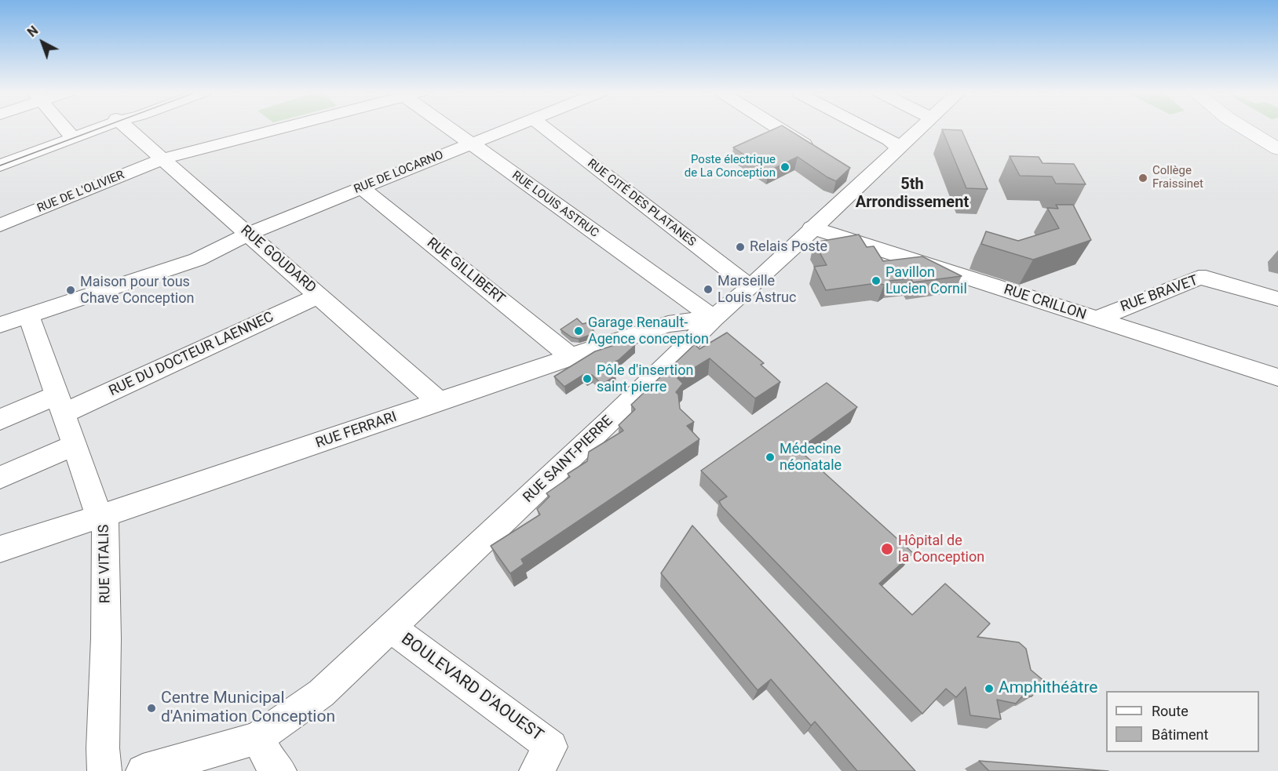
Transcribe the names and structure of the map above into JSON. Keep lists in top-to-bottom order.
{
  "streets": {
    "street": [
      "RUE DE LOCARNO",
      "RUE DE L'OLIVIER",
      "RUE CITÉ DES PLATANES",
      "RUE LOUIS ASTRUC",
      "RUE GOUDARD",
      "RUE GILLIBERT",
      "RUE BRAVET",
      "RUE CRILLON",
      "RUE DU DOCTEUR LAENNEC",
      "RUE FERRARI",
      "RUE SAINT-PIERRE",
      "RUE VITALIS",
      "BOULEVARD D'AOUEST"
    ]
  },
  "crossings": [
    ["RUE DE LOCARNO", "RUE LOUIS ASTRUC"],
    ["RUE DE LOCARNO", "RUE GOUDARD"],
    ["RUE DE LOCARNO", "RUE GILLIBERT"],
    ["RUE DE LOCARNO", "RUE VITALIS"],
    ["RUE DE L'OLIVIER", "RUE GOUDARD"],
    ["RUE CITÉ DES PLATANES", "RUE SAINT-PIERRE"],
    ["RUE LOUIS ASTRUC", "RUE FERRARI"],
    ["RUE LOUIS ASTRUC", "RUE SAINT-PIERRE"],
    ["RUE GOUDARD", "RUE DU DOCTEUR LAENNEC"],
    ["RUE GOUDARD", "RUE FERRARI"],
    ["RUE GILLIBERT", "RUE FERRARI"],
    ["RUE BRAVET", "RUE CRILLON"],
    ["RUE CRILLON", "RUE SAINT-PIERRE"],
    ["RUE DU DOCTEUR LAENNEC", "RUE VITALIS"],
    ["RUE FERRARI", "RUE SAINT-PIERRE"],
    ["RUE FERRARI", "RUE VITALIS"],
    ["RUE SAINT-PIERRE", "BOULEVARD D'AOUEST"]
  ],
  "districts": ["5th Arrondissement"],
  "places": [
    "Poste électrique de La Conception",
    "Collège Fraissinet",
    "Relais Poste",
    "Pavillon Lucien Cornil",
    "Marseille Louis Astruc",
    "Maison pour tous Chave Conception",
    "Garage Renault- Agence conception",
    "Pôle d'insertion saint pierre",
    "Médecine néonatale",
    "Hôpital de la Conception",
    "Amphithéâtre",
    "Centre Municipal d'Animation Conception"
  ],
  "legend": ["Route", "Bâtiment"],
  "north": "top left"
}
